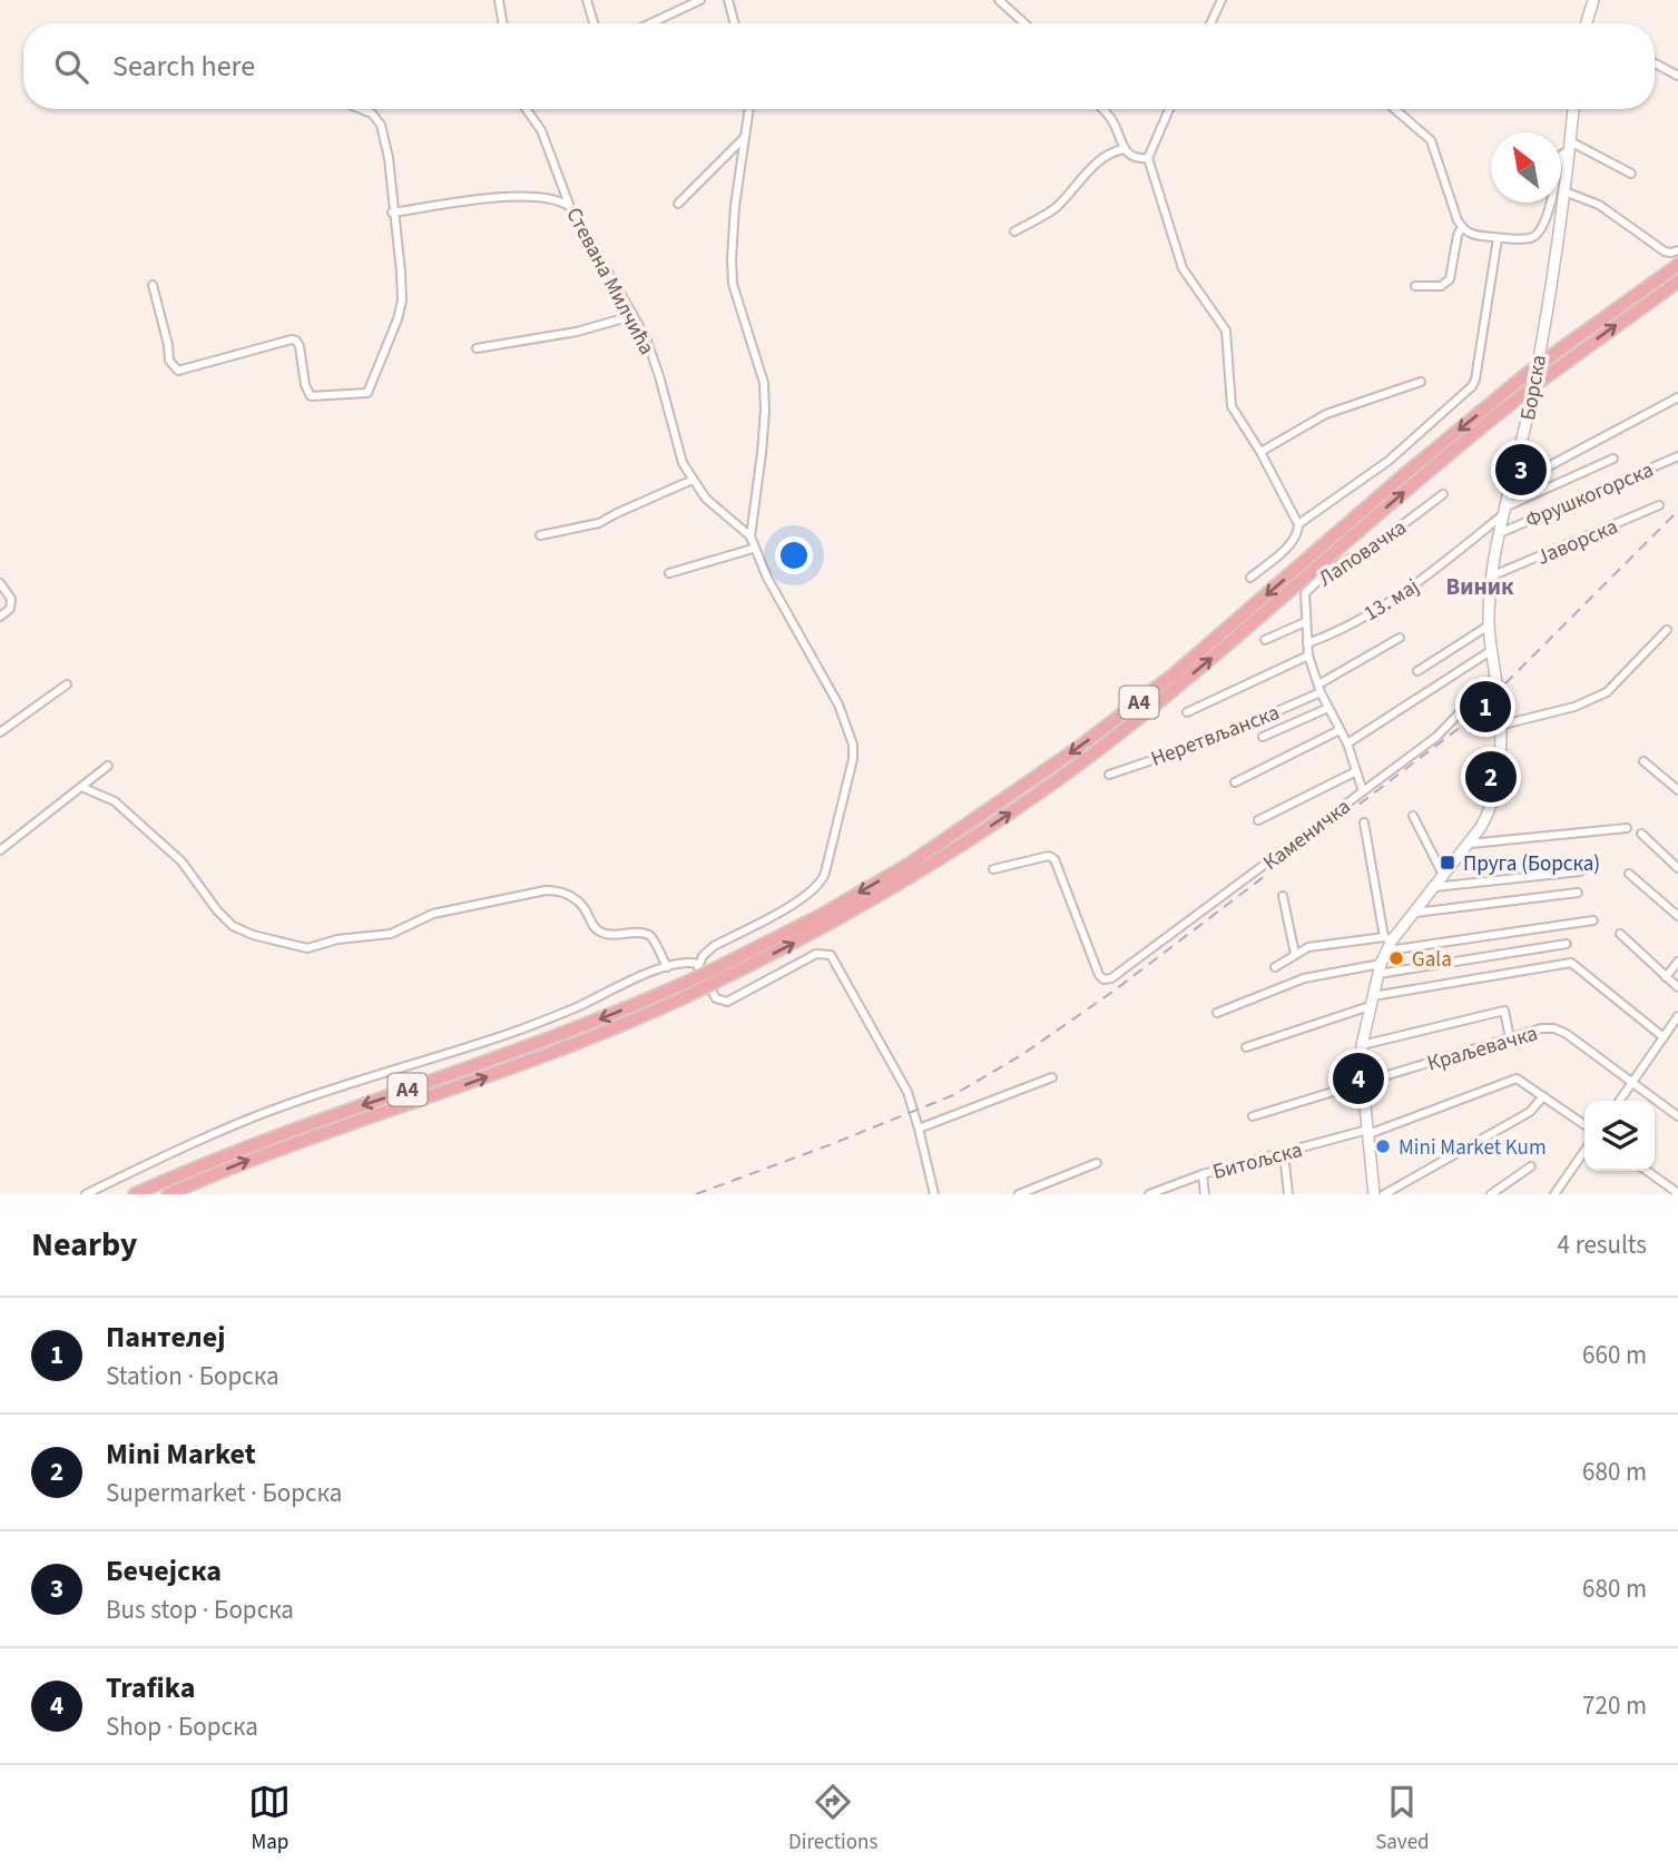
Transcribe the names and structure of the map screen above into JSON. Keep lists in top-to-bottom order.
{
  "streets": {
    "highway": ["A4"],
    "street": [
      "Стевана Милчића",
      "Борска",
      "Фрушкогорска",
      "Јаворска",
      "Лаповачка",
      "13. мај",
      "Неретвљанска",
      "Каменичка",
      "Краљевачка",
      "Битољска"
    ]
  },
  "crossings": [
    ["Борска", "Фрушкогорска"],
    ["Борска", "Јаворска"],
    ["Борска", "13. мај"],
    ["Борска", "Каменичка"],
    ["Борска", "Краљевачка"],
    ["Борска", "Битољска"],
    ["Лаповачка", "13. мај"],
    ["Лаповачка", "Неретвљанска"],
    ["Лаповачка", "Каменичка"]
  ],
  "districts": ["Виник"],
  "places": {
    "transit": ["Пруга (Борска)"],
    "other": ["Gala", "Mini Market Kum"]
  },
  "north": "top left",
  "page": {
    "search": "Search here",
    "pins": [
      "3",
      "1",
      "2",
      "4"
    ],
    "heading": ["Nearby", "4 results"],
    "list": [
      {
        "mark": "1",
        "name": "Пантелеј",
        "note": "Station · Борска",
        "value": "660 m"
      },
      {
        "mark": "2",
        "name": "Mini Market",
        "note": "Supermarket · Борска",
        "value": "680 m"
      },
      {
        "mark": "3",
        "name": "Бечејска",
        "note": "Bus stop · Борска",
        "value": "680 m"
      },
      {
        "mark": "4",
        "name": "Trafika",
        "note": "Shop · Борска",
        "value": "720 m"
      }
    ],
    "nav": ["Map", "Directions", "Saved"]
  }
}
